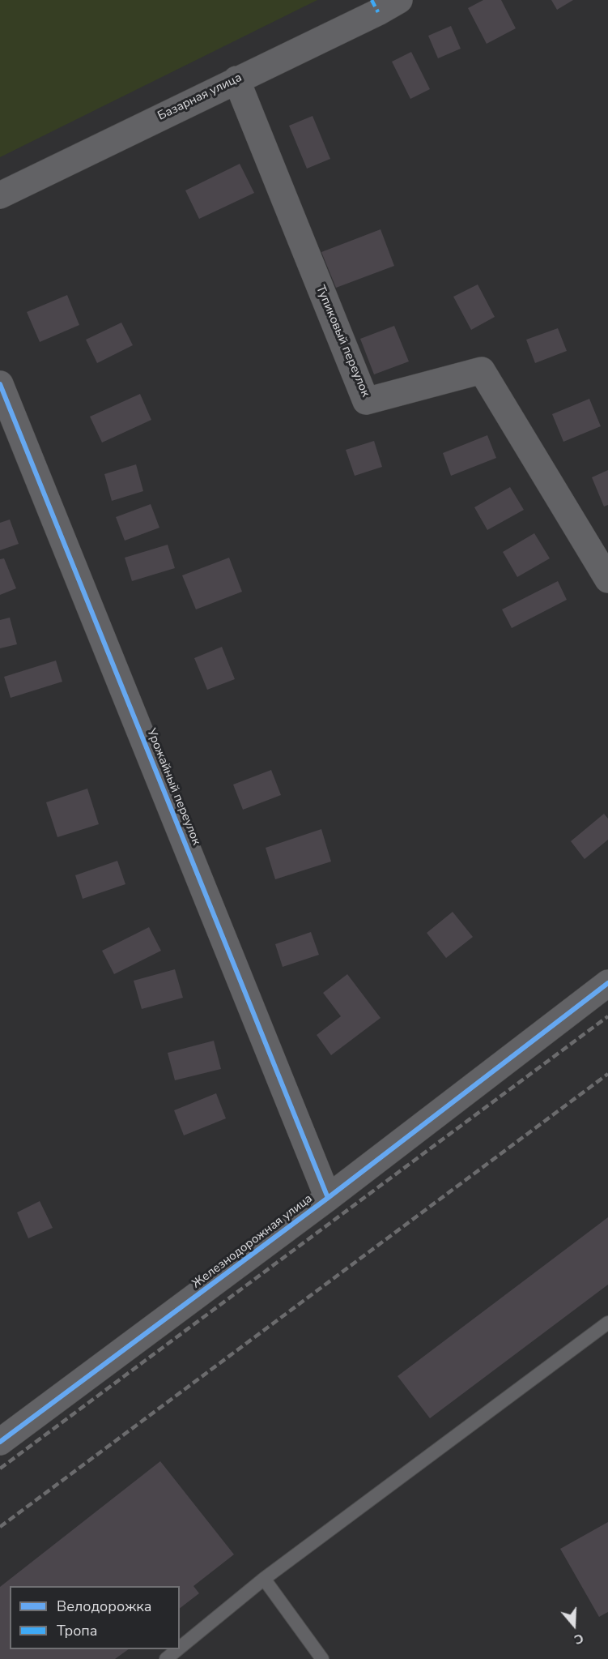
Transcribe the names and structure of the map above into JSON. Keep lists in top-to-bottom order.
{
  "streets": {
    "street": [
      "Базарная улица",
      "Тупиковый переулок",
      "Урожайный переулок",
      "Железнодорожная улица"
    ]
  },
  "crossings": [
    ["Базарная улица", "Тупиковый переулок"],
    ["Урожайный переулок", "Железнодорожная улица"]
  ],
  "legend": ["Велодорожка", "Тропа"],
  "north": "bottom"
}
